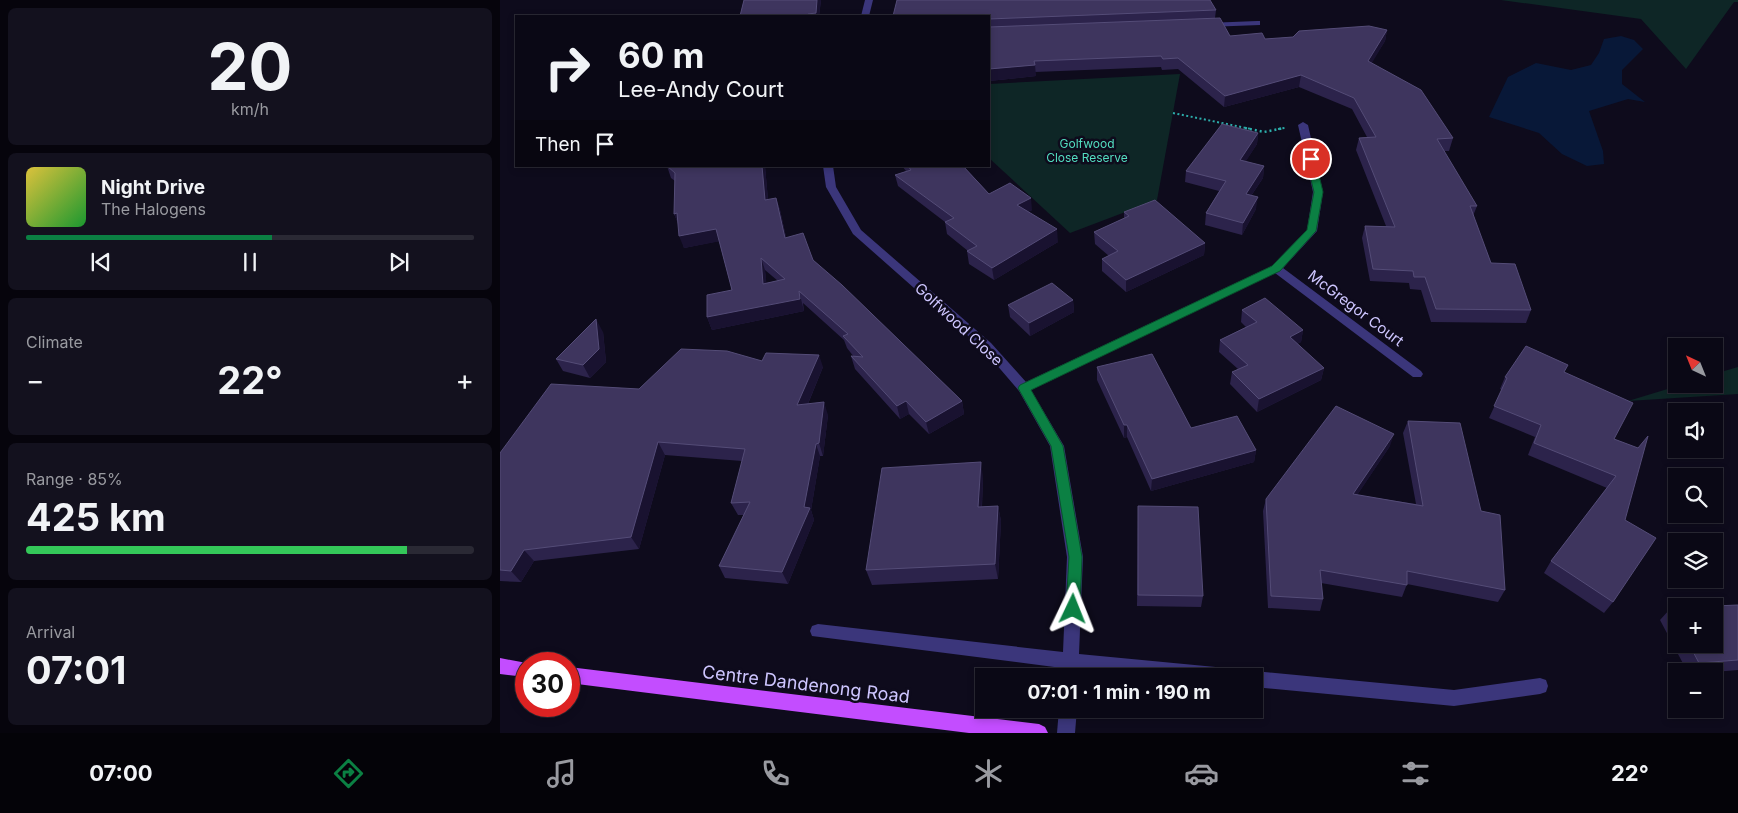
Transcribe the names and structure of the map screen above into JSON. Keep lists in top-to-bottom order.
{
  "streets": {
    "main road": ["Centre Dandenong Road"],
    "street": ["McGregor Court", "Golfwood Close"]
  },
  "parks": ["Golfwood Close Reserve"],
  "north": "top left",
  "page": {
    "tile": [
      ["20", "km/h"],
      "Climate",
      ["Range · 85%", "425 km"],
      ["Arrival", "07:01"]
    ],
    "turn": ["60 m", "Lee-Andy Court"],
    "then": "Then",
    "song": ["Night Drive", "The Halogens"],
    "map_buttons": ["+", "−"],
    "heat": ["−", "22°", "+"],
    "limit": "30",
    "trip": "07:01 · 1 min · 190 m",
    "tabs": ["07:00", "22°"]
  }
}
